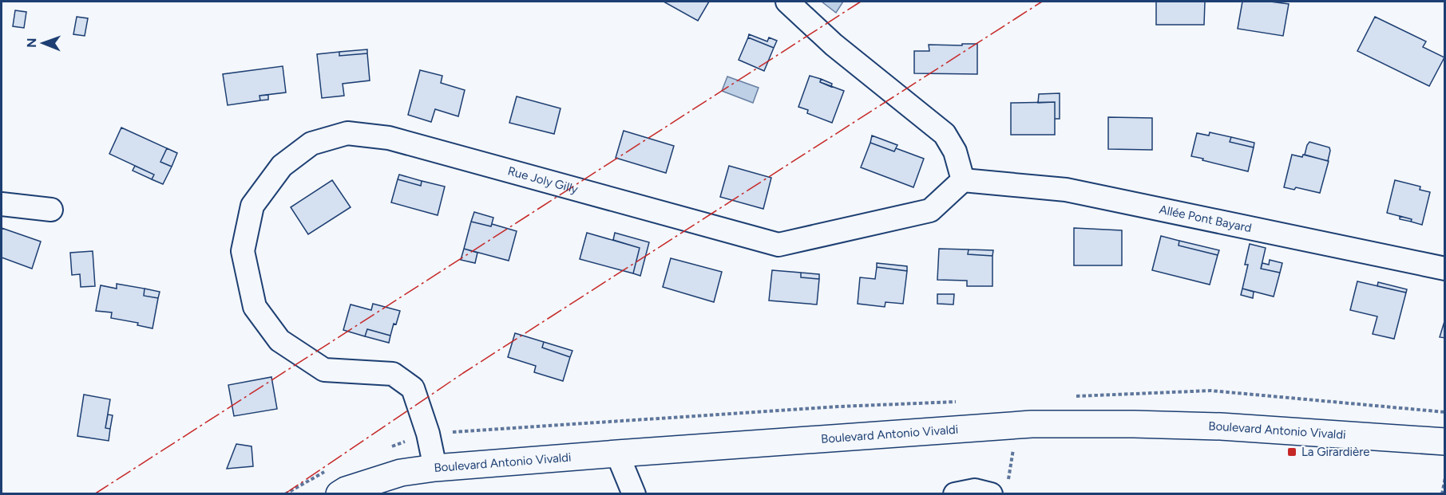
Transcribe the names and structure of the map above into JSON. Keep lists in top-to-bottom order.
{
  "streets": {
    "street": ["Rue Joly Gilly", "Allée Pont Bayard", "Boulevard Antonio Vivaldi"]
  },
  "crossings": [
    ["Rue Joly Gilly", "Allée Pont Bayard"],
    ["Rue Joly Gilly", "Boulevard Antonio Vivaldi"]
  ],
  "places": {
    "transit": ["La Girardière"]
  },
  "north": "left"
}
